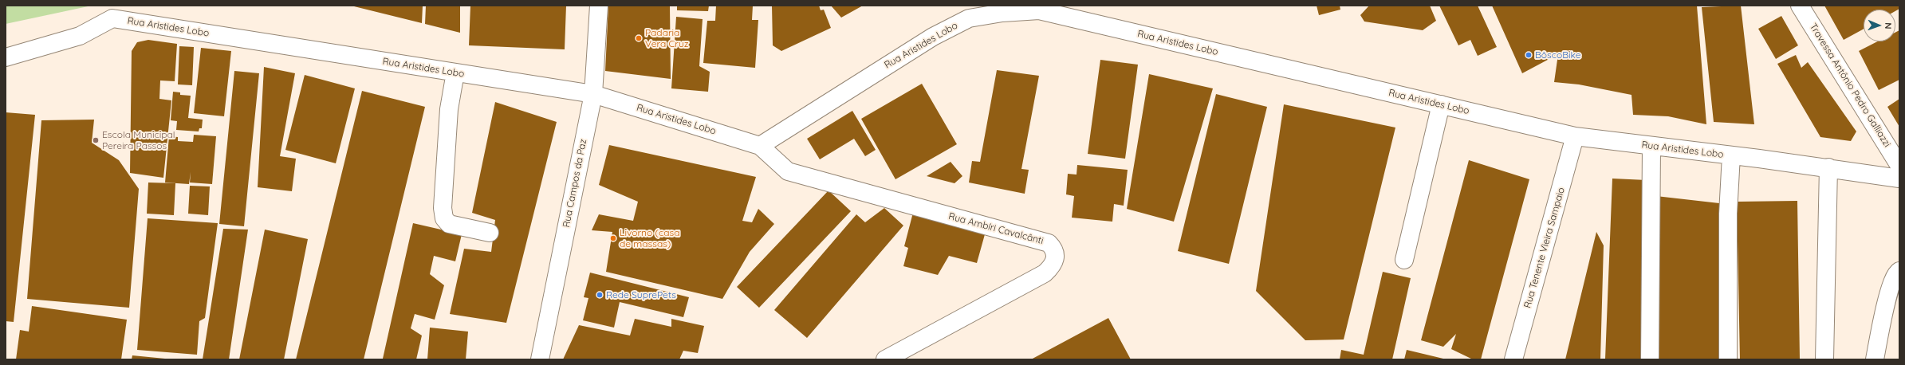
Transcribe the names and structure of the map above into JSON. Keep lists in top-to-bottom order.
{
  "streets": {
    "street": [
      "Rua Aristides Lobo",
      "Travessa Antônio Pedro Galliazzi",
      "Rua Campos da Paz",
      "Rua Ambíri Cavalcânti",
      "Rua Tenente Vieira Sampaio"
    ]
  },
  "crossings": [
    ["Rua Aristides Lobo", "Rua Campos da Paz"],
    ["Rua Aristides Lobo", "Rua Ambíri Cavalcânti"],
    ["Rua Aristides Lobo", "Rua Tenente Vieira Sampaio"]
  ],
  "places": [
    "Padaria Vera Cruz",
    "BôscoBike",
    "Escola Municipal Pereira Passos",
    "Livorno (casa de massas)",
    "Rede SuprePets"
  ],
  "north": "right"
}
